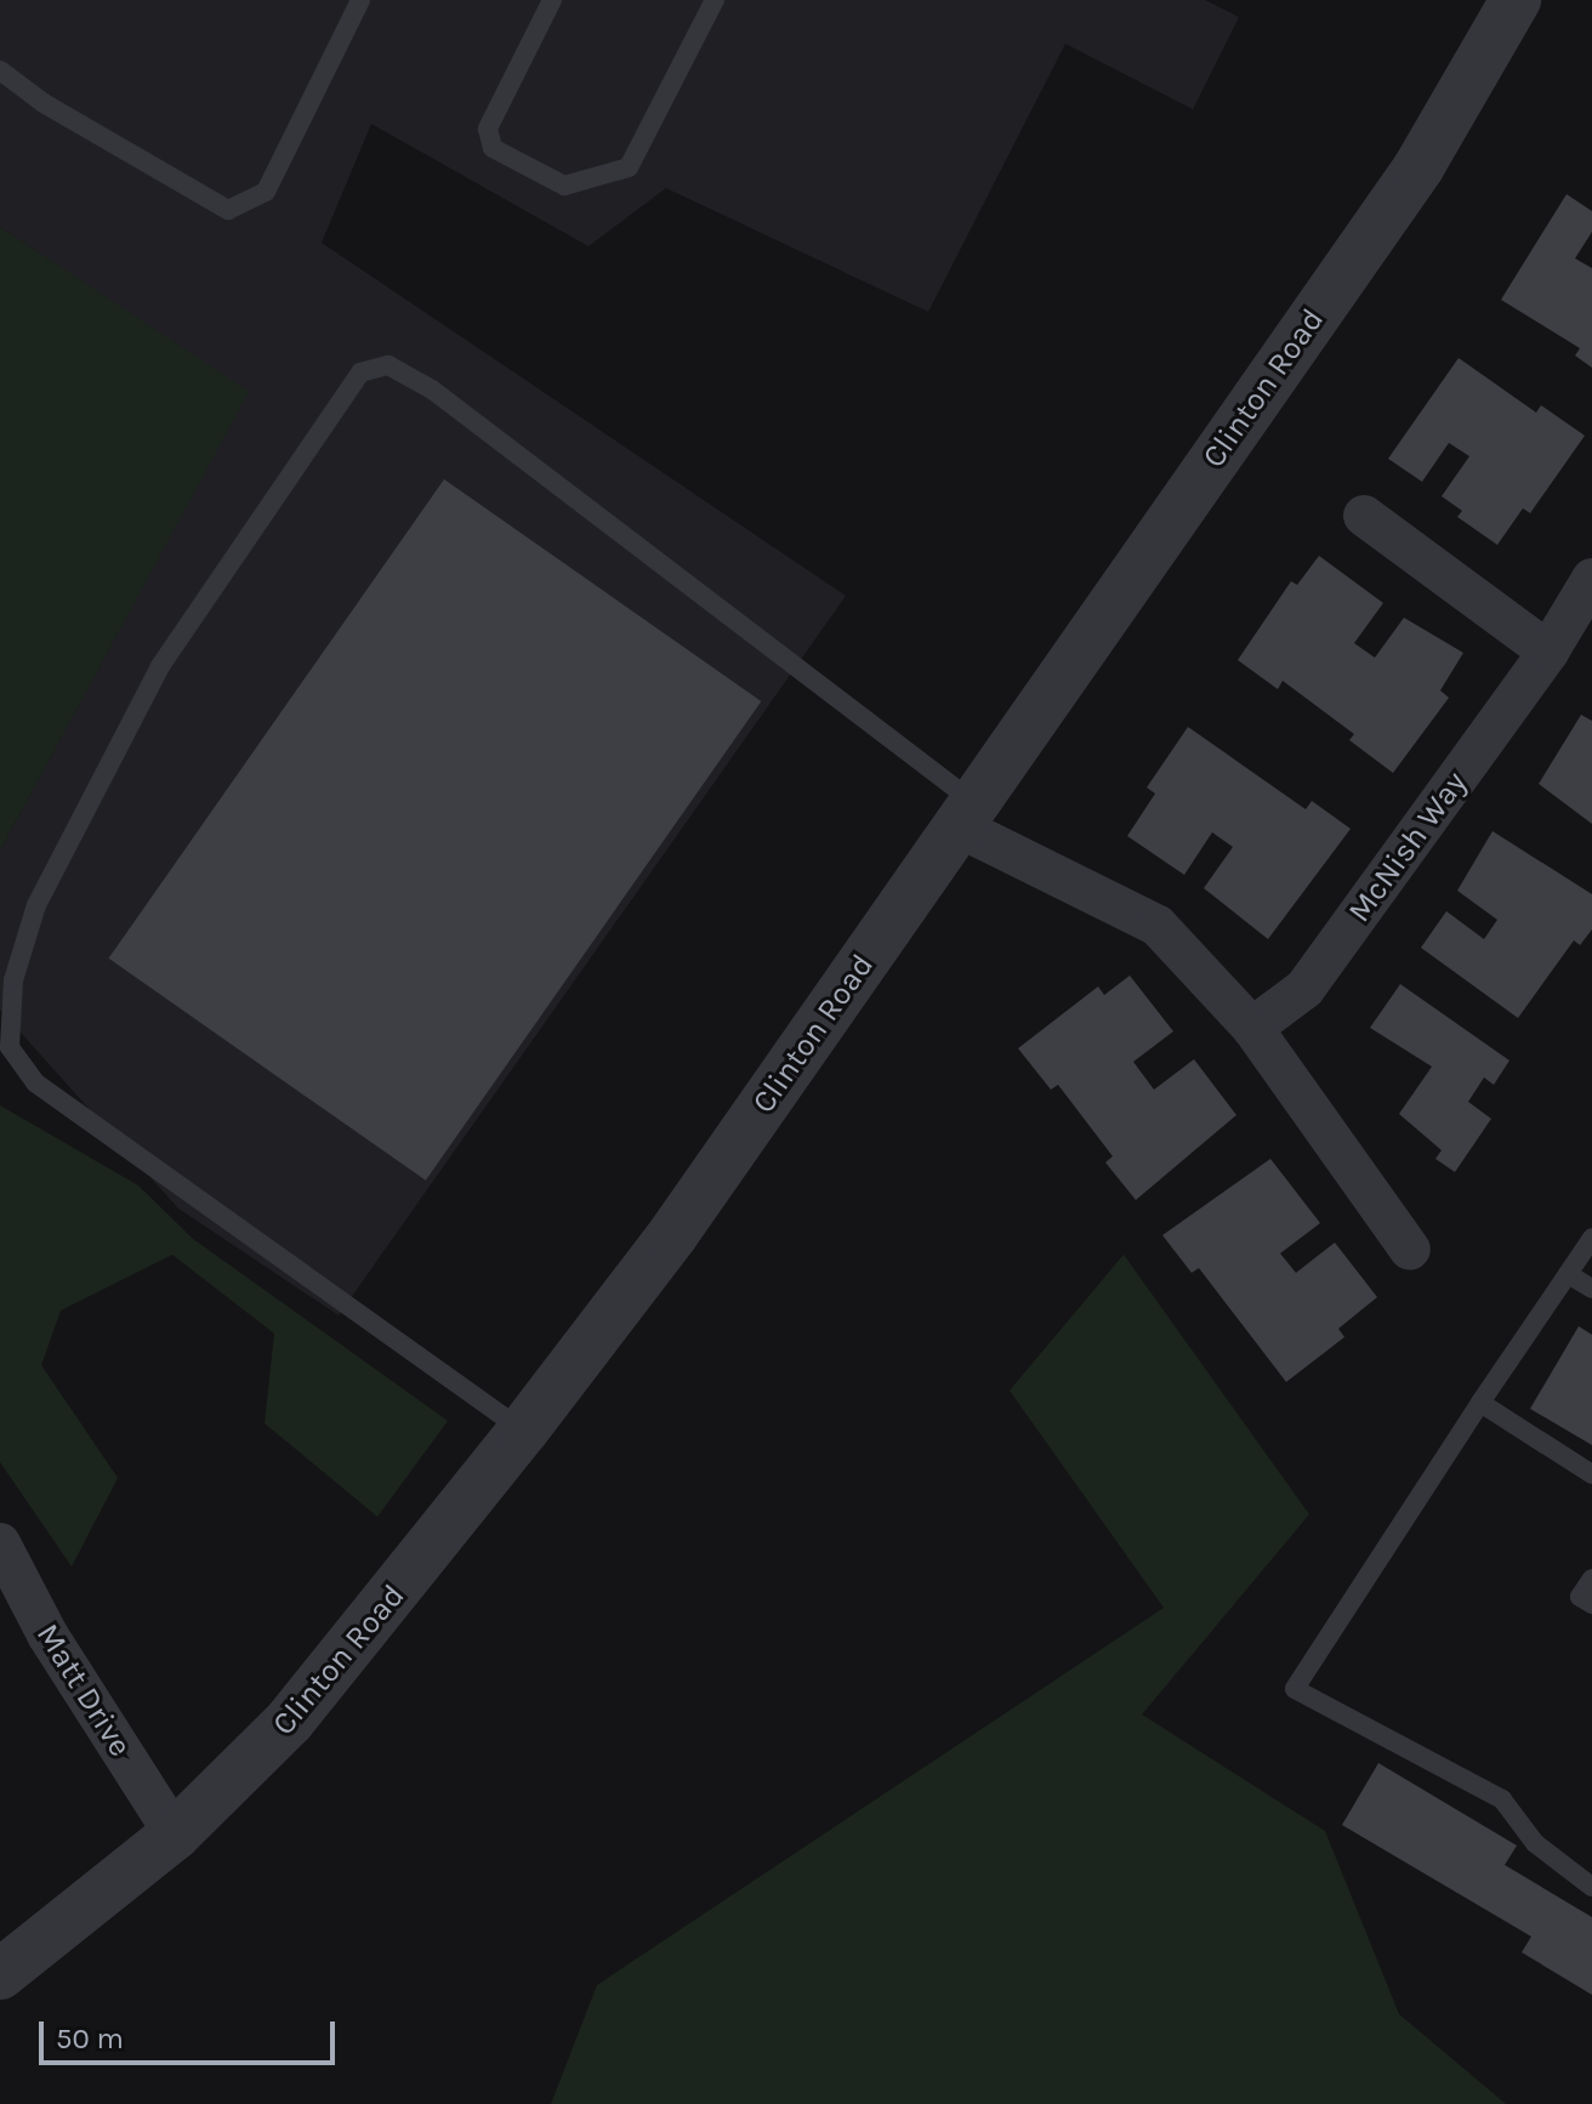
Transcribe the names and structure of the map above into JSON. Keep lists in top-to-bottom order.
{
  "streets": {
    "street": ["Clinton Road", "McNish Way", "Matt Drive"]
  },
  "crossings": [
    ["Clinton Road", "Matt Drive"]
  ],
  "scale_bar": "50 m"
}
